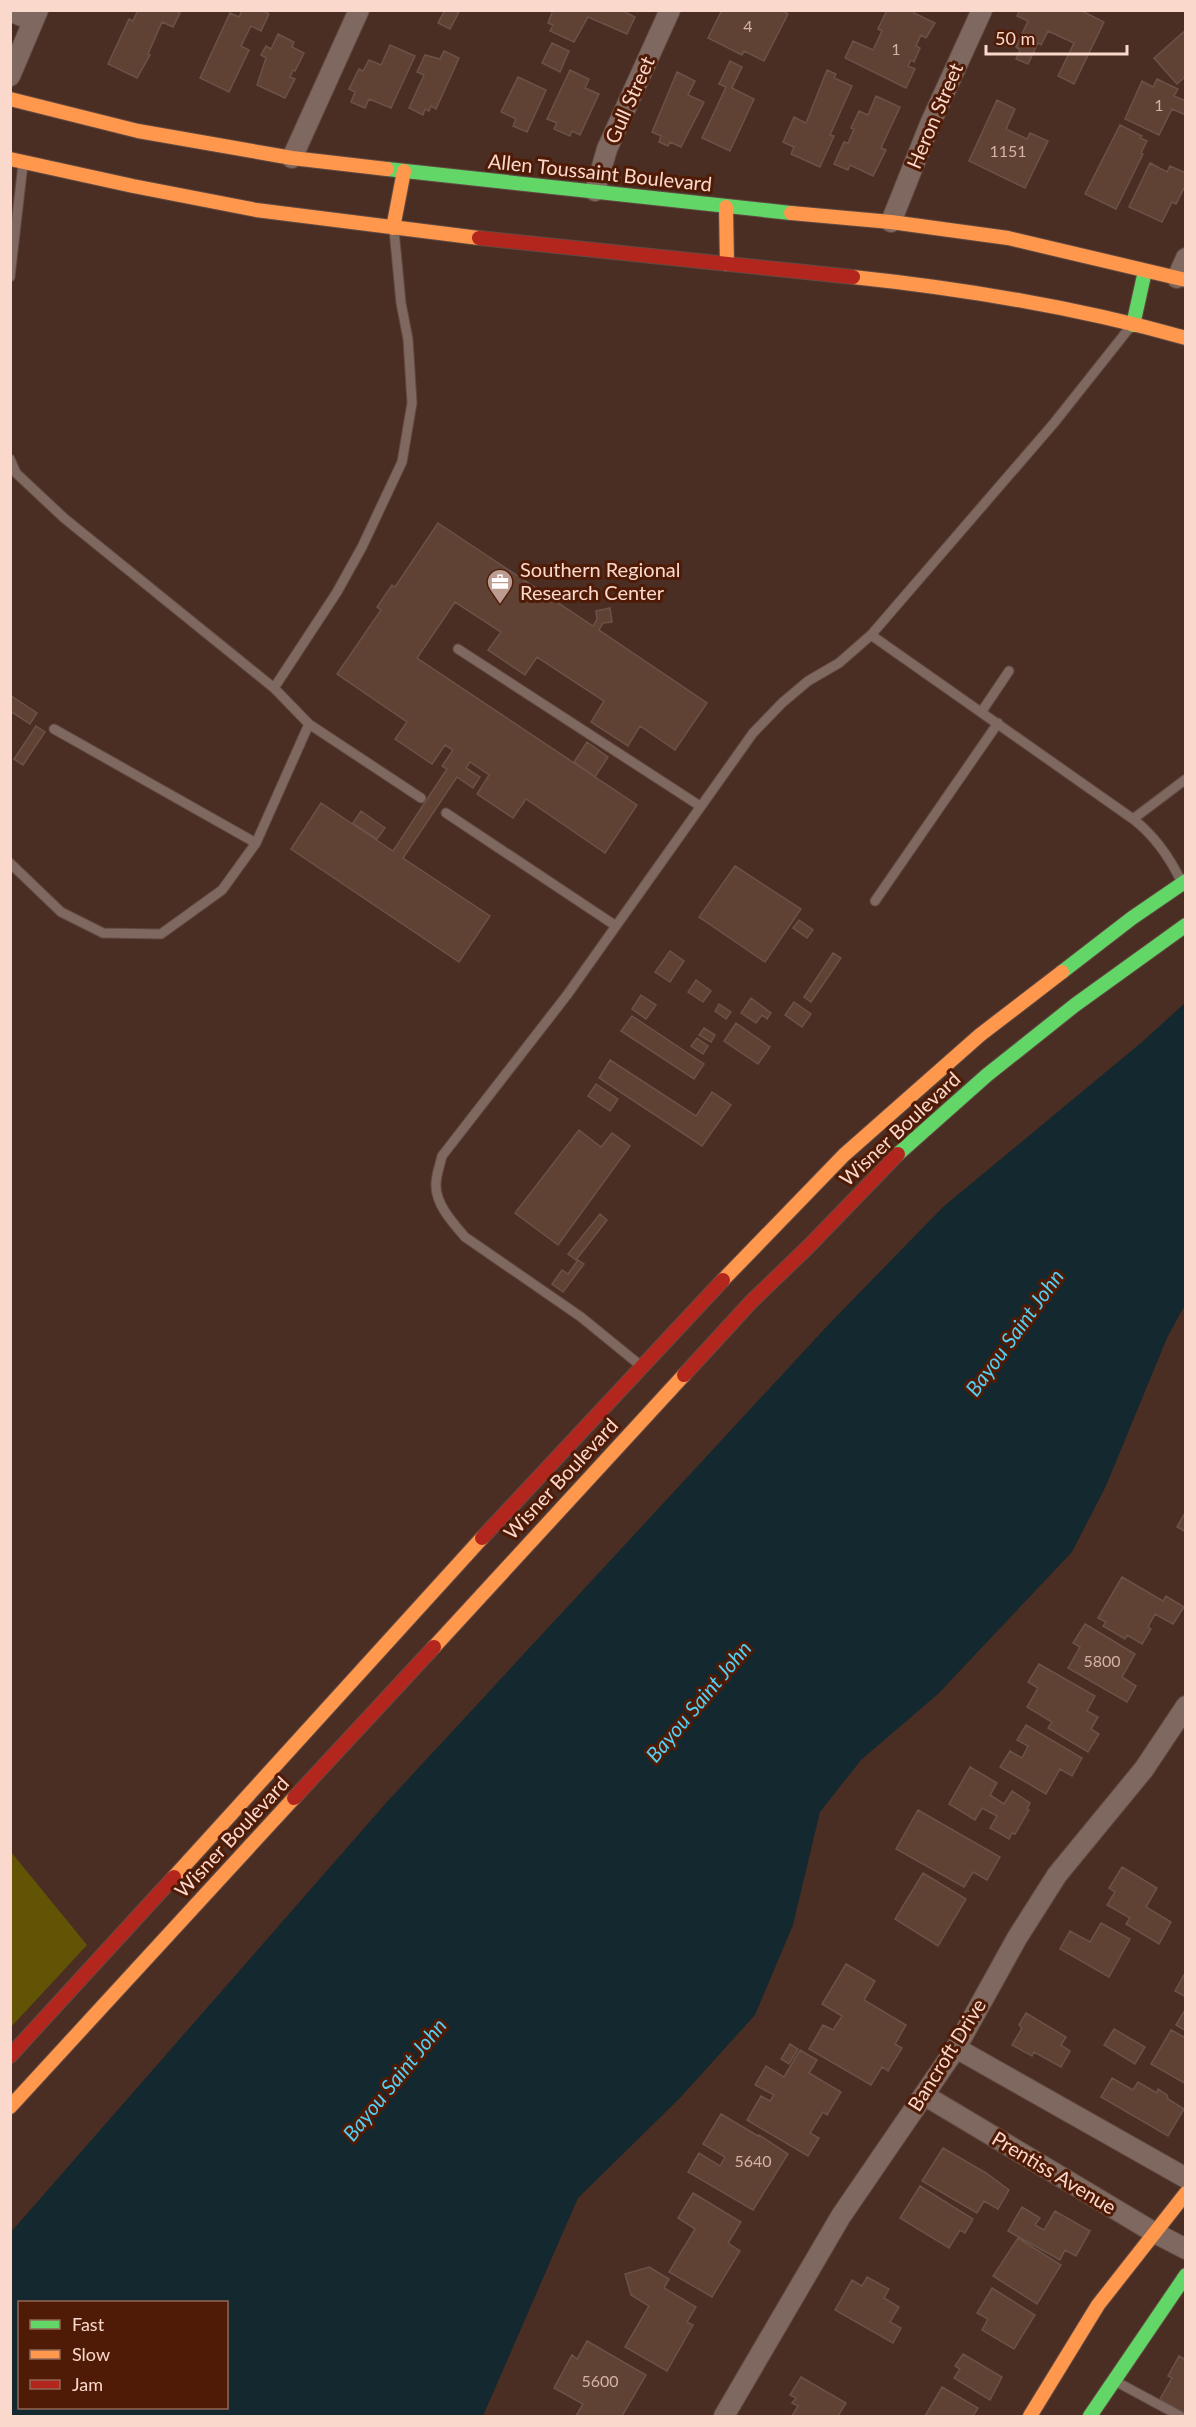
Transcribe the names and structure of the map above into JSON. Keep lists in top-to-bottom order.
{
  "streets": {
    "street": [
      "Gull Street",
      "Heron Street",
      "Allen Toussaint Boulevard",
      "Wisner Boulevard",
      "Bancroft Drive",
      "Prentiss Avenue"
    ]
  },
  "crossings": [
    ["Gull Street", "Allen Toussaint Boulevard"],
    ["Heron Street", "Allen Toussaint Boulevard"],
    ["Bancroft Drive", "Prentiss Avenue"]
  ],
  "water": ["Bayou Saint John"],
  "places": {
    "office": ["Southern Regional Research Center"]
  },
  "house_numbers": [
    "4",
    "1",
    "1",
    "1151",
    "5800",
    "5640",
    "5600"
  ],
  "legend": ["Fast", "Slow", "Jam"],
  "scale_bar": "50 m"
}
